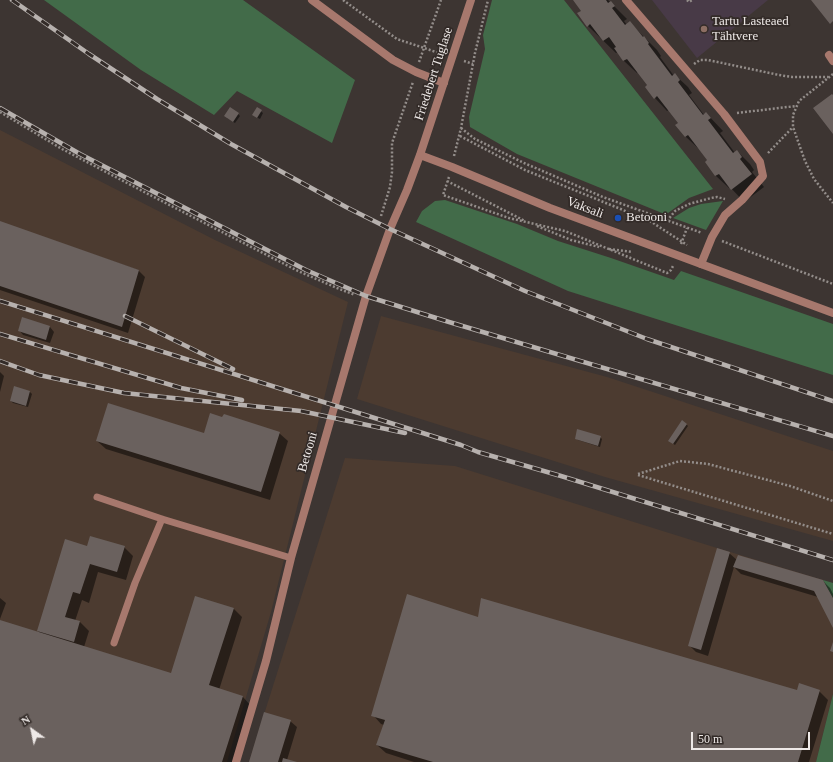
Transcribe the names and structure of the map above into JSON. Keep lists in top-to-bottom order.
{
  "streets": {
    "street": ["Friedebert Tuglase", "Vaksali", "Betooni"]
  },
  "crossings": [
    ["Friedebert Tuglase", "Vaksali"],
    ["Friedebert Tuglase", "Betooni"],
    ["Vaksali", "Betooni"]
  ],
  "places": ["Tartu Lasteaed Tähtvere", "Betooni"],
  "scale_bar": "50 m",
  "north": "top left"
}
